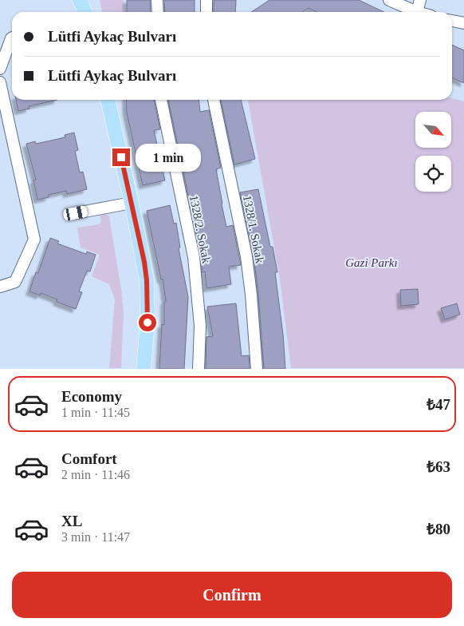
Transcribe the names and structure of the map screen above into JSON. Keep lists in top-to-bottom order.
{
  "streets": {
    "street": ["1328/2. Sokak", "1328/1. Sokak"]
  },
  "parks": ["Gazi Parkı"],
  "north": "bottom right",
  "page": {
    "banner": ["Lütfi Aykaç Bulvarı", "Lütfi Aykaç Bulvarı"],
    "bubble": "1 min",
    "list": [
      {
        "name": "Economy",
        "note": "1 min · 11:45",
        "value": "₺47"
      },
      {
        "name": "Comfort",
        "note": "2 min · 11:46",
        "value": "₺63"
      },
      {
        "name": "XL",
        "note": "3 min · 11:47",
        "value": "₺80"
      }
    ],
    "buttons": "Confirm"
  }
}
